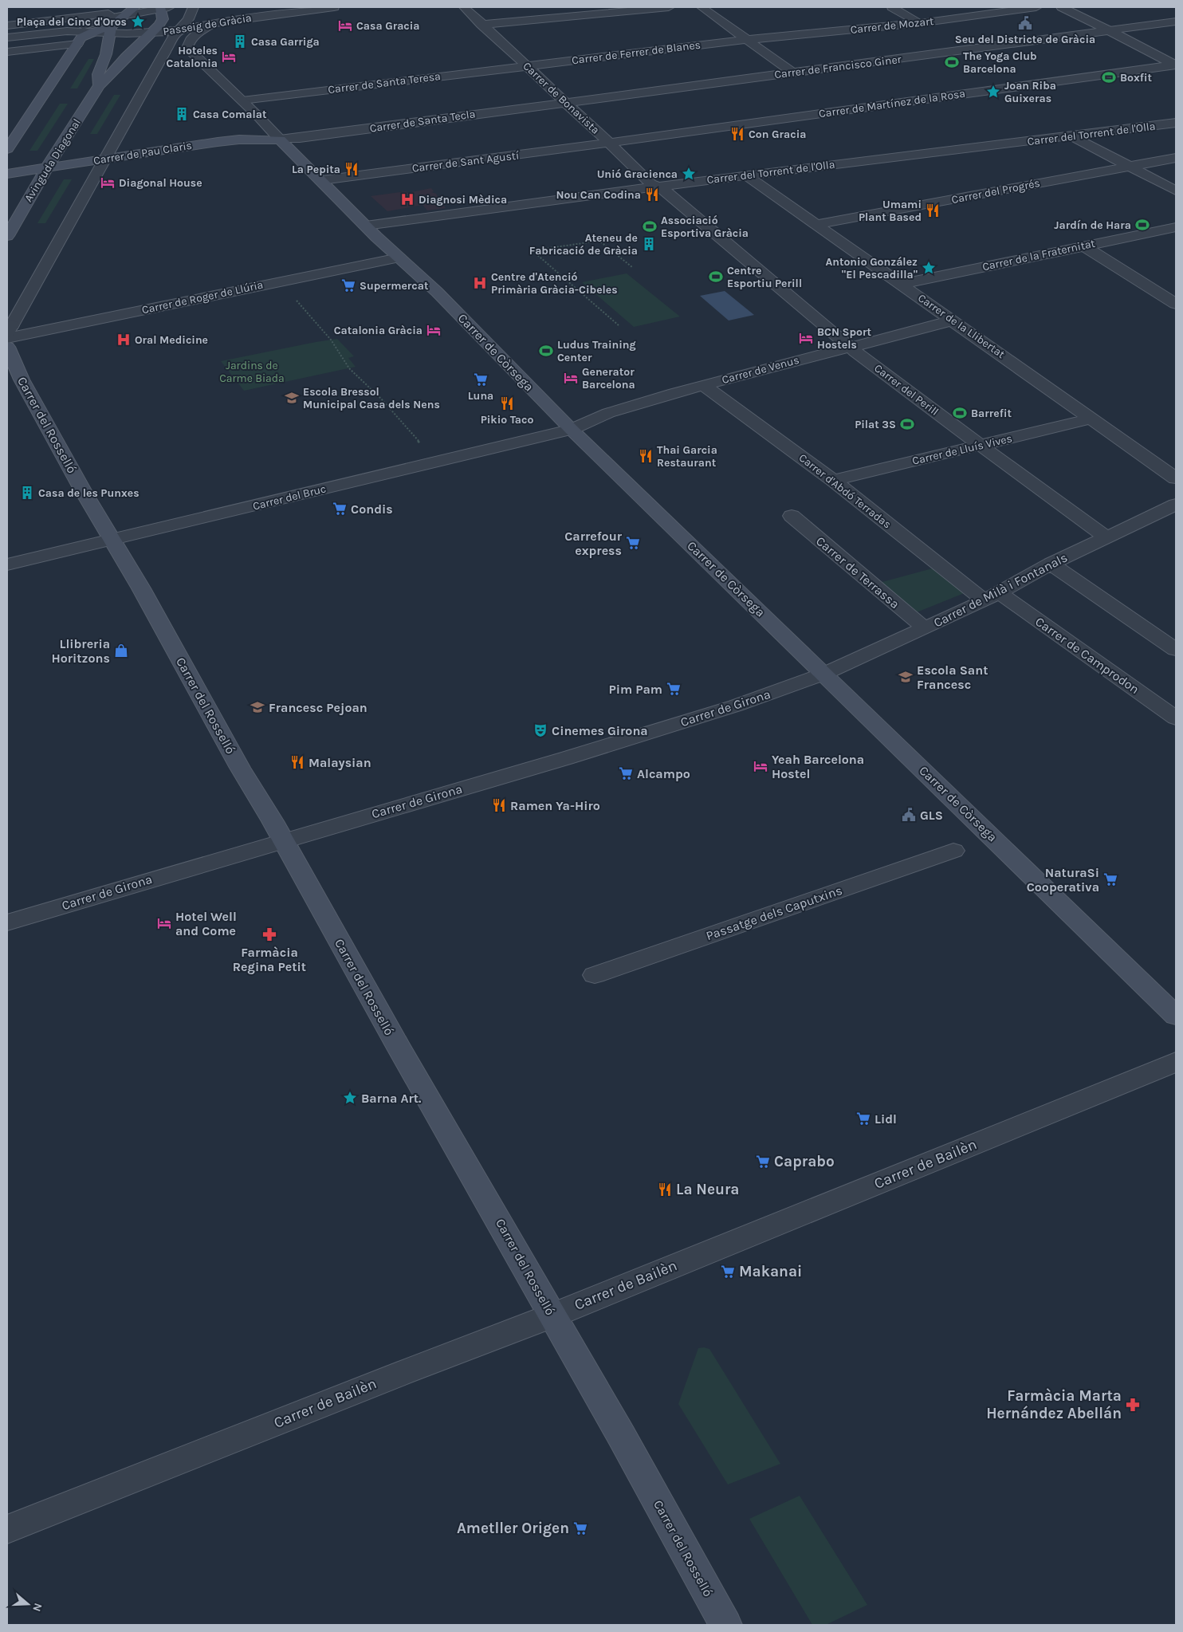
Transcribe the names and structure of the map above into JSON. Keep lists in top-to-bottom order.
{
  "streets": {
    "main road": [
      "Carrer de Pau Claris",
      "Avinguda Diagonal",
      "Carrer de Còrsega",
      "Carrer del Rosselló"
    ],
    "street": [
      "Passeig de Gràcia",
      "Carrer de Mozart",
      "Carrer de Ferrer de Blanes",
      "Carrer de Francisco Giner",
      "Carrer de Santa Teresa",
      "Carrer de Bonavista",
      "Carrer de Martínez de la Rosa",
      "Carrer de Santa Tecla",
      "Carrer del Torrent de l'Olla",
      "Carrer de Sant Agustí",
      "Carrer del Progrés",
      "Carrer de la Fraternitat",
      "Carrer de Roger de Llúria",
      "Carrer de la Llibertat",
      "Carrer de Venus",
      "Carrer del Perill",
      "Carrer de Lluís Vives",
      "Carrer d'Abdó Terradas",
      "Carrer del Bruc",
      "Carrer de Terrassa",
      "Carrer de Milà i Fontanals",
      "Carrer de Camprodon",
      "Carrer de Girona",
      "Passatge dels Caputxins",
      "Carrer de Bailèn"
    ]
  },
  "crossings": [
    ["Passeig de Gràcia", "Avinguda Diagonal"],
    ["Carrer de Mozart", "Carrer de Ferrer de Blanes"],
    ["Carrer de Ferrer de Blanes", "Carrer de Santa Teresa"],
    ["Carrer de Ferrer de Blanes", "Carrer de Bonavista"],
    ["Carrer de Francisco Giner", "Carrer de Bonavista"],
    ["Carrer de Francisco Giner", "Carrer de Santa Tecla"],
    ["Carrer de Santa Teresa", "Carrer de Bonavista"],
    ["Carrer de Bonavista", "Carrer de Martínez de la Rosa"],
    ["Carrer de Bonavista", "Carrer de Santa Tecla"],
    ["Carrer de Bonavista", "Carrer del Torrent de l'Olla"],
    ["Carrer de Bonavista", "Carrer de Sant Agustí"],
    ["Carrer de Bonavista", "Carrer del Perill"],
    ["Carrer de Martínez de la Rosa", "Carrer de Sant Agustí"],
    ["Carrer de Santa Tecla", "Carrer de Pau Claris"],
    ["Carrer de Santa Tecla", "Carrer de Còrsega"],
    ["Carrer del Torrent de l'Olla", "Carrer de la Llibertat"],
    ["Carrer del Torrent de l'Olla", "Carrer de Còrsega"],
    ["Carrer del Torrent de l'Olla", "Carrer del Perill"],
    ["Carrer de Pau Claris", "Avinguda Diagonal"],
    ["Carrer de Pau Claris", "Carrer de Còrsega"],
    ["Carrer de Sant Agustí", "Carrer de Còrsega"],
    ["Carrer del Progrés", "Carrer de la Llibertat"],
    ["Carrer de la Fraternitat", "Carrer de la Llibertat"],
    ["Carrer de Roger de Llúria", "Carrer de Còrsega"],
    ["Carrer de la Llibertat", "Carrer de Venus"],
    ["Carrer de la Llibertat", "Carrer de Lluís Vives"],
    ["Carrer de Còrsega", "Carrer de Venus"],
    ["Carrer de Còrsega", "Carrer del Bruc"],
    ["Carrer de Còrsega", "Carrer de Milà i Fontanals"],
    ["Carrer de Còrsega", "Carrer de Girona"],
    ["Carrer de Venus", "Carrer del Perill"],
    ["Carrer de Venus", "Carrer d'Abdó Terradas"],
    ["Carrer de Venus", "Carrer del Bruc"],
    ["Carrer del Perill", "Carrer de Lluís Vives"],
    ["Carrer del Perill", "Carrer de Milà i Fontanals"],
    ["Carrer del Rosselló", "Carrer del Bruc"],
    ["Carrer del Rosselló", "Carrer de Girona"],
    ["Carrer del Rosselló", "Carrer de Bailèn"],
    ["Carrer de Lluís Vives", "Carrer d'Abdó Terradas"],
    ["Carrer d'Abdó Terradas", "Carrer de Milà i Fontanals"],
    ["Carrer d'Abdó Terradas", "Carrer de Camprodon"],
    ["Carrer de Terrassa", "Carrer de Milà i Fontanals"],
    ["Carrer de Milà i Fontanals", "Carrer de Camprodon"],
    ["Carrer de Milà i Fontanals", "Carrer de Girona"]
  ],
  "parks": ["Jardins de Carme Biada"],
  "places": {
    "place": [
      "Plaça del Cinc d'Oros",
      "Joan Riba Guixeras",
      "Unió Gracienca",
      "Antonio González \"El Pescadilla\"",
      "Barna Art."
    ],
    "public building": ["Seu del Districte de Gràcia", "GLS"],
    "hotel": [
      "Casa Gracia",
      "Hoteles Catalonia",
      "Diagonal House",
      "Catalonia Gràcia",
      "BCN Sport Hostels",
      "Generator Barcelona",
      "Yeah Barcelona Hostel",
      "Hotel Well and Come"
    ],
    "building": [
      "Casa Garriga",
      "Casa Comalat",
      "Ateneu de Fabricació de Gràcia",
      "Casa de les Punxes"
    ],
    "sports": [
      "The Yoga Club Barcelona",
      "Boxfit",
      "Jardín de Hara",
      "Associació Esportiva Gràcia",
      "Centre Esportiu Perill",
      "Ludus Training Center",
      "Barrefit",
      "Pilat 3S"
    ],
    "restaurant": [
      "Con Gracia",
      "La Pepita",
      "Nou Can Codina",
      "Umami Plant Based",
      "Pikio Taco",
      "Thai Garcia Restaurant",
      "Malaysian",
      "Ramen Ya-Hiro",
      "La Neura"
    ],
    "hospital": ["Diagnosi Mèdica", "Centre d'Atenció Primària Gràcia-Cibeles", "Oral Medicine"],
    "supermarket": [
      "Supermercat",
      "Luna",
      "Condis",
      "Carrefour express",
      "Pim Pam",
      "Alcampo",
      "NaturaSi Cooperativa",
      "Lidl",
      "Caprabo",
      "Makanai",
      "Ametller Origen"
    ],
    "school or university": ["Escola Bressol Municipal Casa dels Nens", "Escola Sant Francesc", "Francesc Pejoan"],
    "shop": ["Llibreria Horitzons"],
    "theatre": ["Cinemes Girona"],
    "pharmacy": ["Farmàcia Regina Petit", "Farmàcia Marta Hernández Abellán"]
  },
  "north": "right"
}
